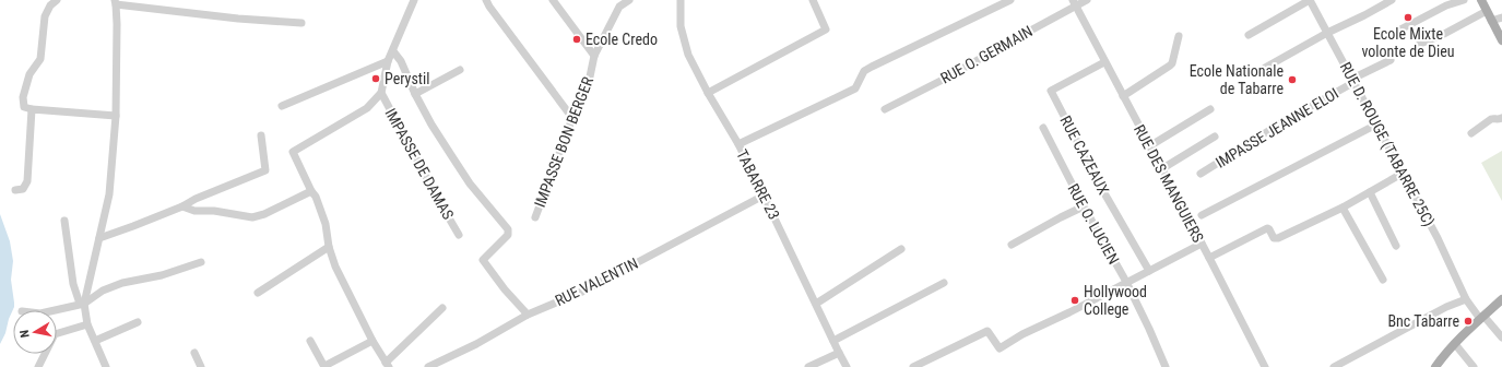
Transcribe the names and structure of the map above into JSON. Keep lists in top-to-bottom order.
{
  "streets": {
    "street": [
      "RUE O. GERMAIN",
      "IMPASSE JEANNE ELOI",
      "IMPASSE BON BERGER",
      "RUE D. ROUGE (TABARRE 25C)",
      "RUE CAZEAUX",
      "IMPASSE DE DAMAS",
      "RUE DES MANGUIERS",
      "TABARRE 23",
      "RUE O. LUCIEN",
      "RUE VALENTIN"
    ]
  },
  "crossings": [
    ["RUE O. GERMAIN", "RUE DES MANGUIERS"],
    ["IMPASSE JEANNE ELOI", "RUE D. ROUGE (TABARRE 25C)"],
    ["RUE CAZEAUX", "RUE DES MANGUIERS"],
    ["TABARRE 23", "RUE VALENTIN"]
  ],
  "places": [
    "Ecole Mixte volonte de Dieu",
    "Ecole Credo",
    "Perystil",
    "Ecole Nationale de Tabarre",
    "Hollywood College",
    "Bnc Tabarre"
  ],
  "north": "left"
}
